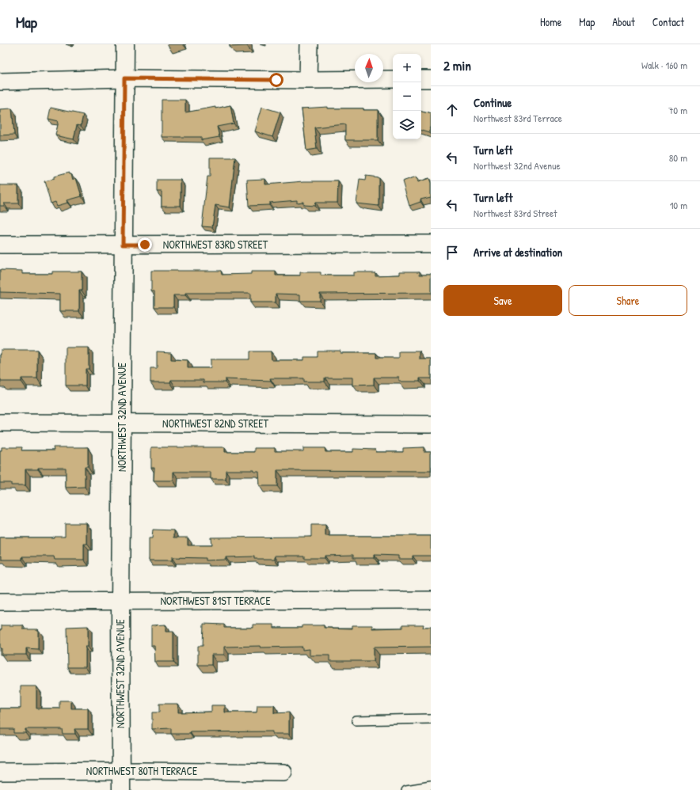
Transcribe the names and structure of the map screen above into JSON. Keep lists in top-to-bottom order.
{
  "streets": {
    "main road": ["NORTHWEST 32ND AVENUE"],
    "street": [
      "NORTHWEST 83RD STREET",
      "NORTHWEST 82ND STREET",
      "NORTHWEST 81ST TERRACE",
      "NORTHWEST 80TH TERRACE"
    ]
  },
  "crossings": [
    ["NORTHWEST 83RD STREET", "NORTHWEST 32ND AVENUE"],
    ["NORTHWEST 32ND AVENUE", "NORTHWEST 82ND STREET"],
    ["NORTHWEST 32ND AVENUE", "NORTHWEST 81ST TERRACE"],
    ["NORTHWEST 32ND AVENUE", "NORTHWEST 80TH TERRACE"]
  ],
  "north": "top",
  "page": {
    "header": "Map",
    "nav": [
      "Home",
      "Map",
      "About",
      "Contact"
    ],
    "heading": ["2 min", "Walk · 160 m"],
    "map_buttons": ["+", "−"],
    "list": [
      ["Continue", "Northwest 83rd Terrace", "70 m"],
      ["Turn left", "Northwest 32nd Avenue", "80 m"],
      ["Turn left", "Northwest 83rd Street", "10 m"],
      "Arrive at destination"
    ],
    "buttons": ["Save", "Share"]
  }
}
